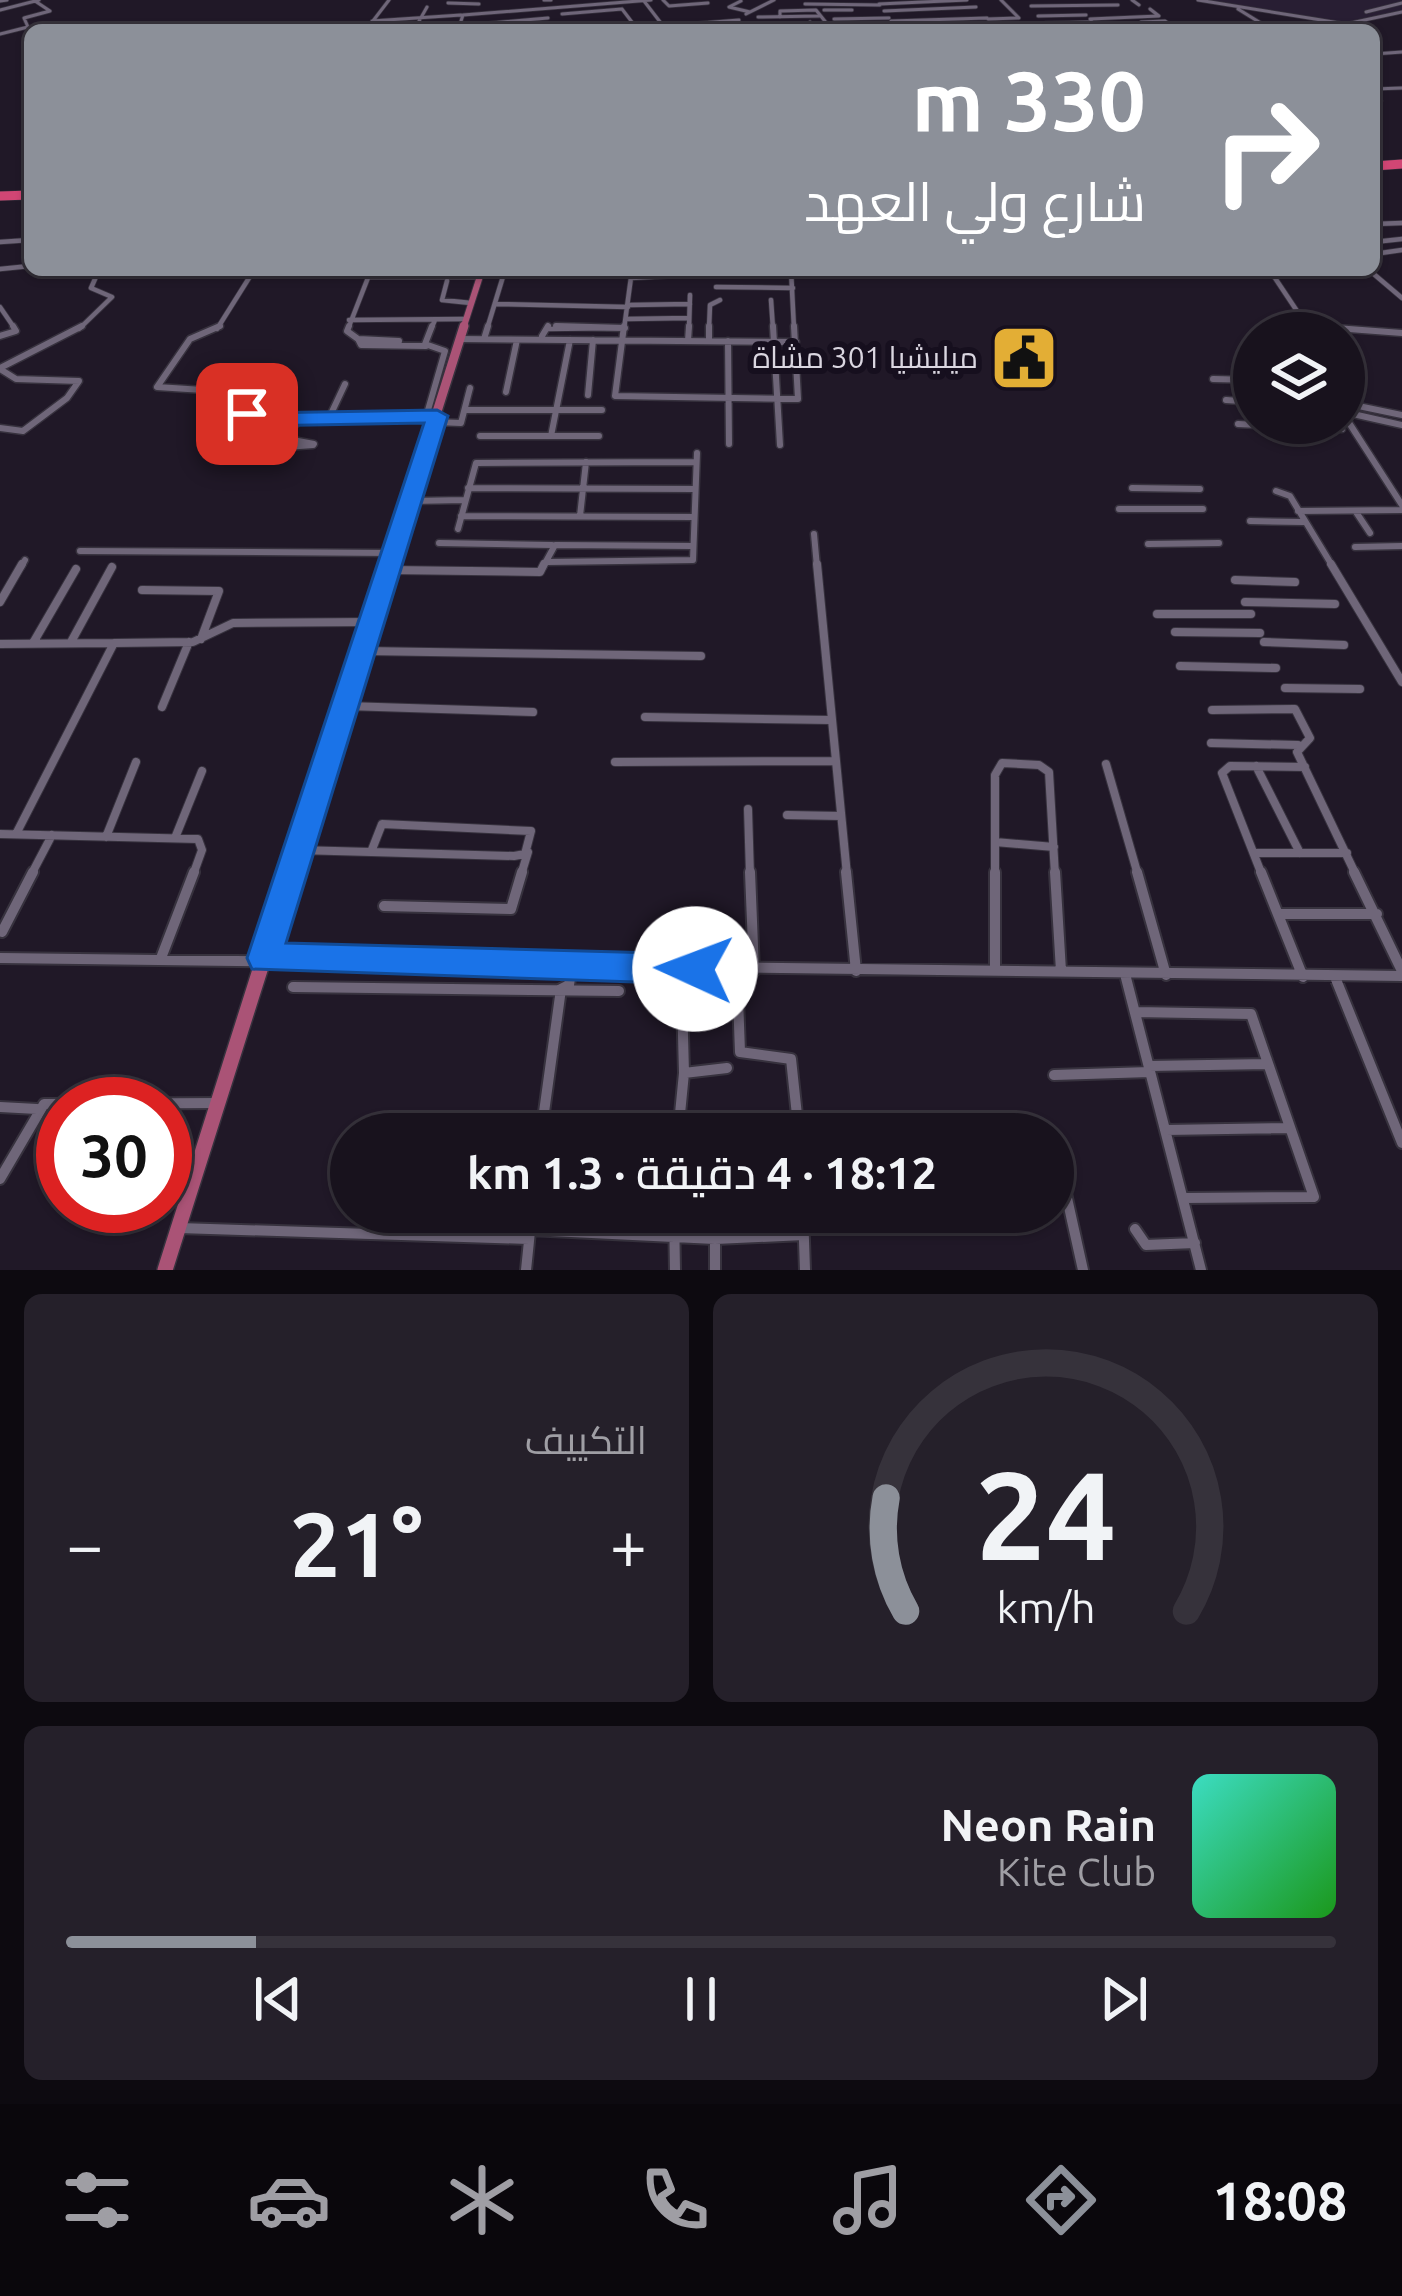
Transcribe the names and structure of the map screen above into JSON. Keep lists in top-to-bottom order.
{
  "places": {
    "public building": ["ميليشيا 301 مشاة"]
  },
  "page": {
    "turn": ["330 m", "شارع ولي العهد"],
    "limit": "30",
    "trip": "18:12 · 4 دقيقة · 1.3 km",
    "tile": "التكييف",
    "heat": ["−", "21°", "+"],
    "song": ["Neon Rain", "Kite Club"],
    "tabs": "18:08",
    "gauge": ["24", "km/h"]
  }
}
